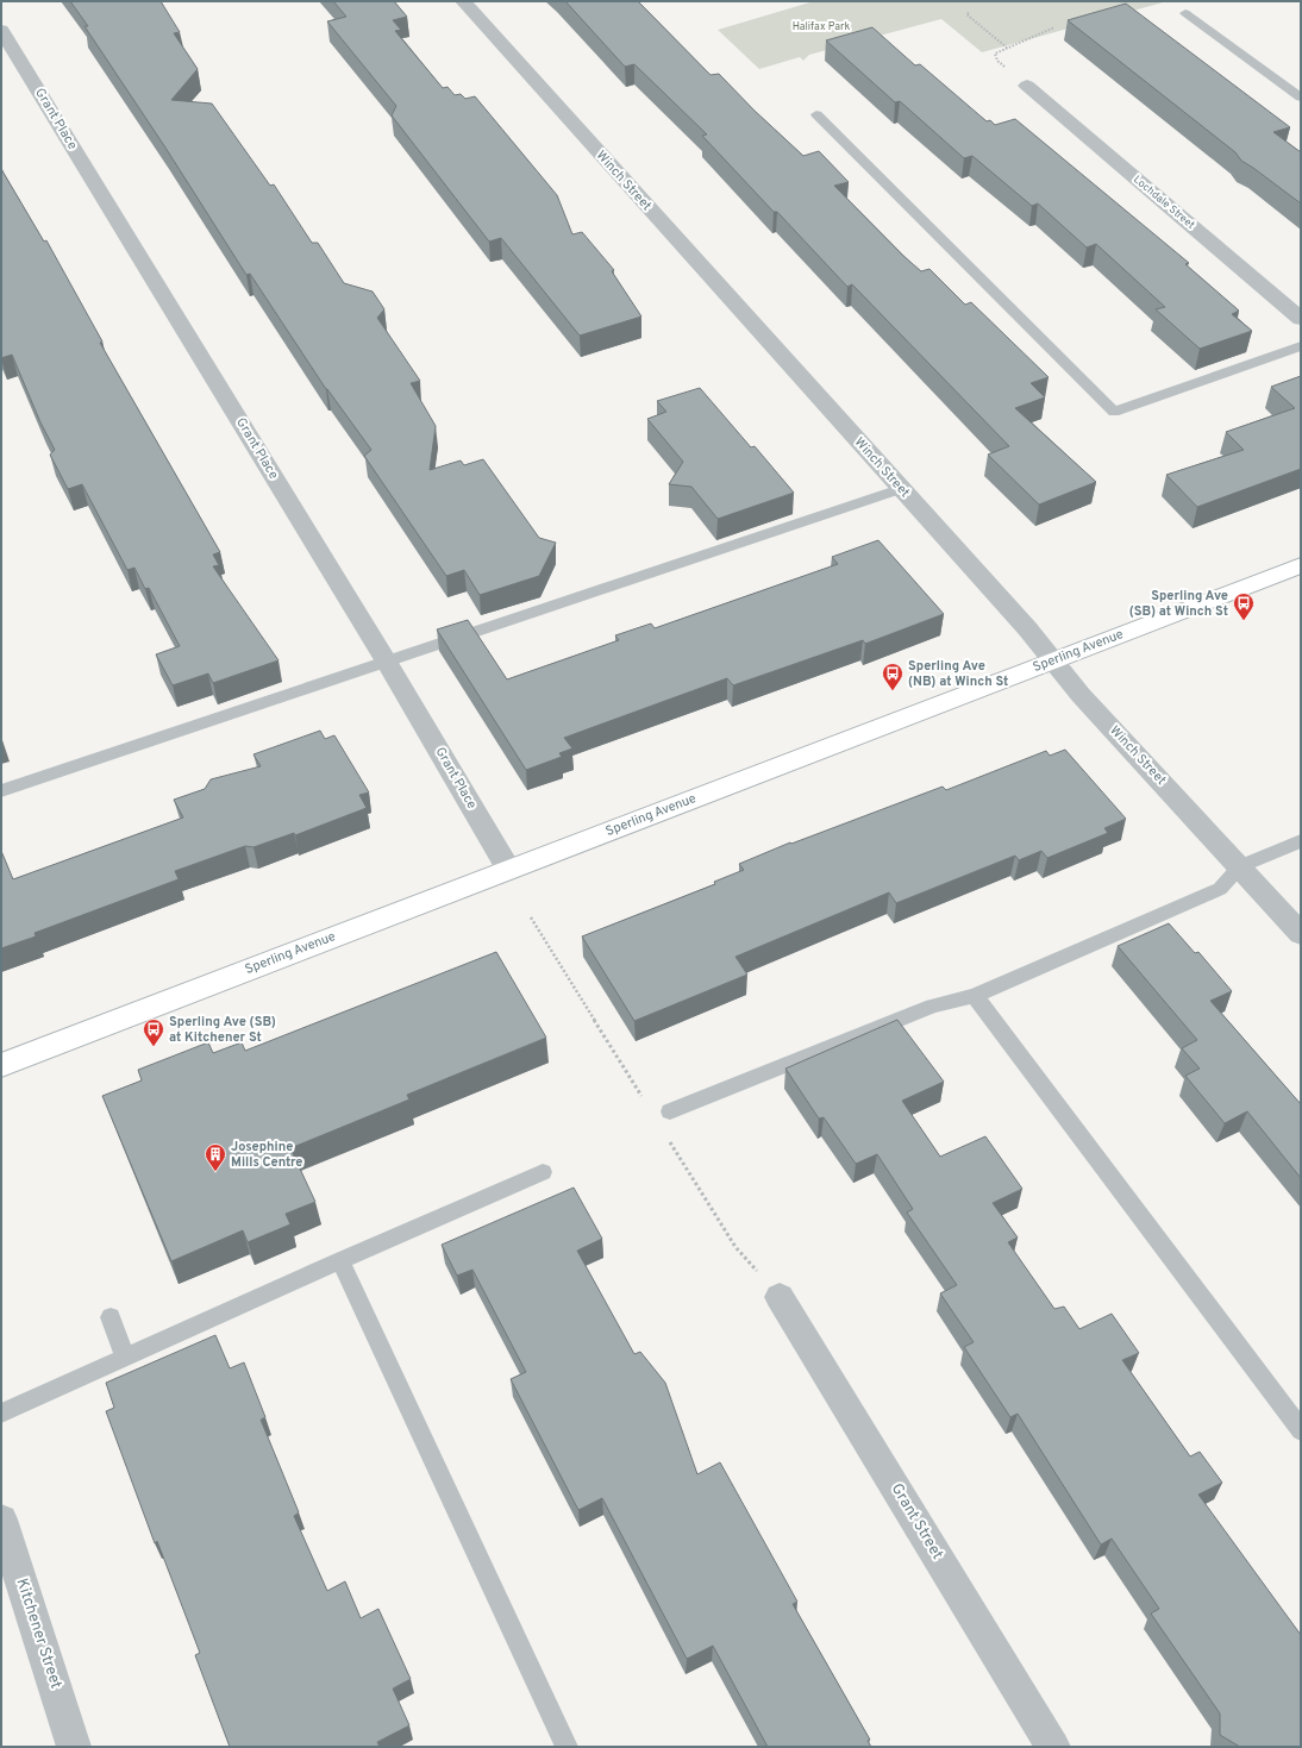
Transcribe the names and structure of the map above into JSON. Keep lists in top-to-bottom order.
{
  "streets": {
    "street": [
      "Grant Place",
      "Winch Street",
      "Lochdale Street",
      "Sperling Avenue",
      "Grant Street",
      "Kitchener Street"
    ]
  },
  "crossings": [
    ["Grant Place", "Sperling Avenue"],
    ["Winch Street", "Sperling Avenue"]
  ],
  "parks": ["Halifax Park"],
  "places": {
    "bus stop": ["Sperling Ave (SB) at Winch St", "Sperling Ave (NB) at Winch St", "Sperling Ave (SB) at Kitchener St"],
    "building": ["Josephine Mills Centre"]
  }
}
